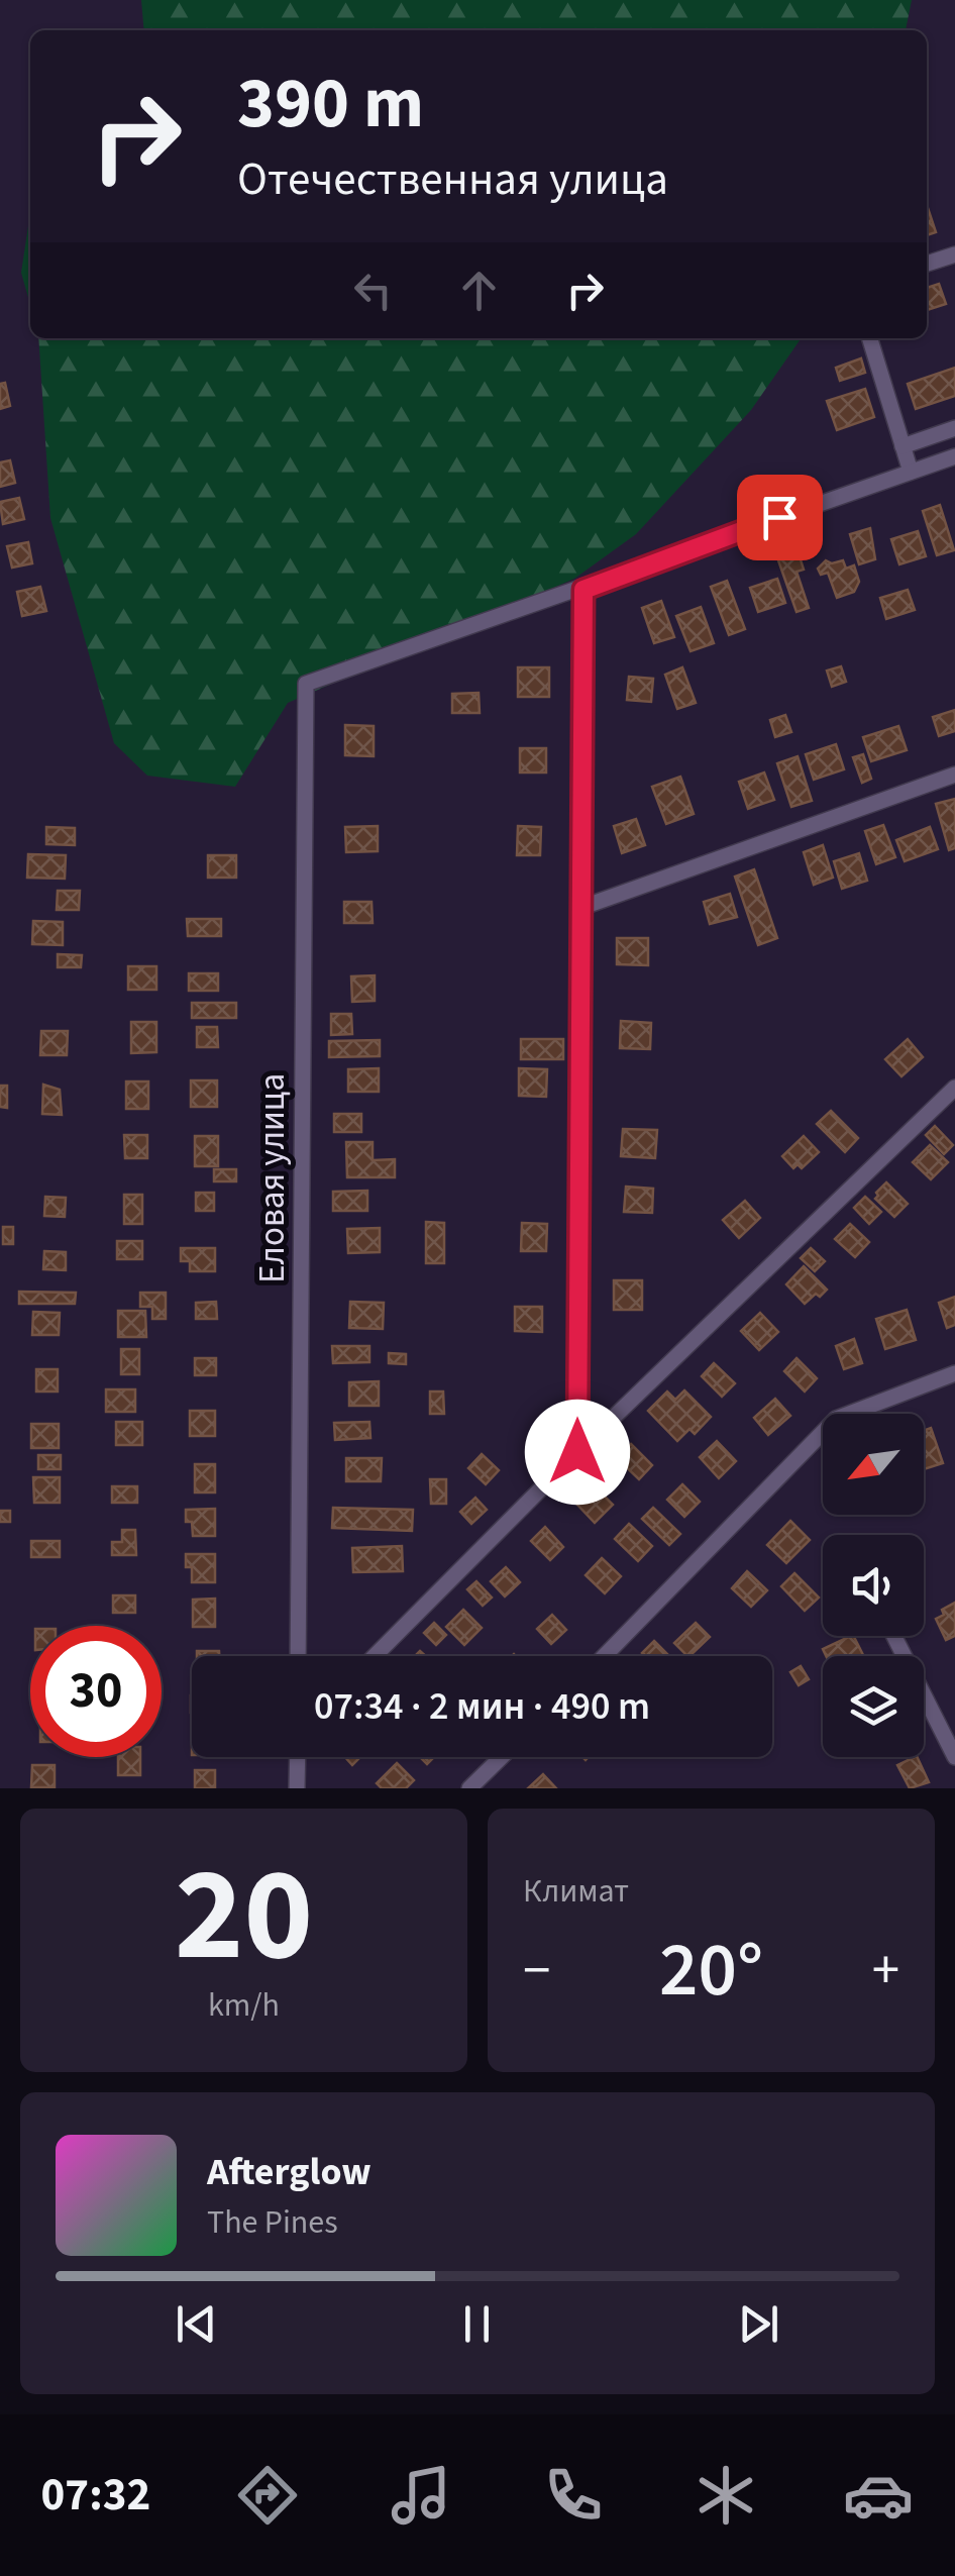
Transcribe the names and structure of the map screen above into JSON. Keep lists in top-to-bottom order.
{
  "streets": {
    "street": ["Еловая улица"]
  },
  "north": "bottom left",
  "page": {
    "turn": ["390 m", "Отечественная улица"],
    "limit": "30",
    "trip": "07:34 · 2 мин · 490 m",
    "tile": [
      ["20", "km/h"],
      "Климат"
    ],
    "heat": ["−", "20°", "+"],
    "song": ["Afterglow", "The Pines"],
    "tabs": "07:32"
  }
}
